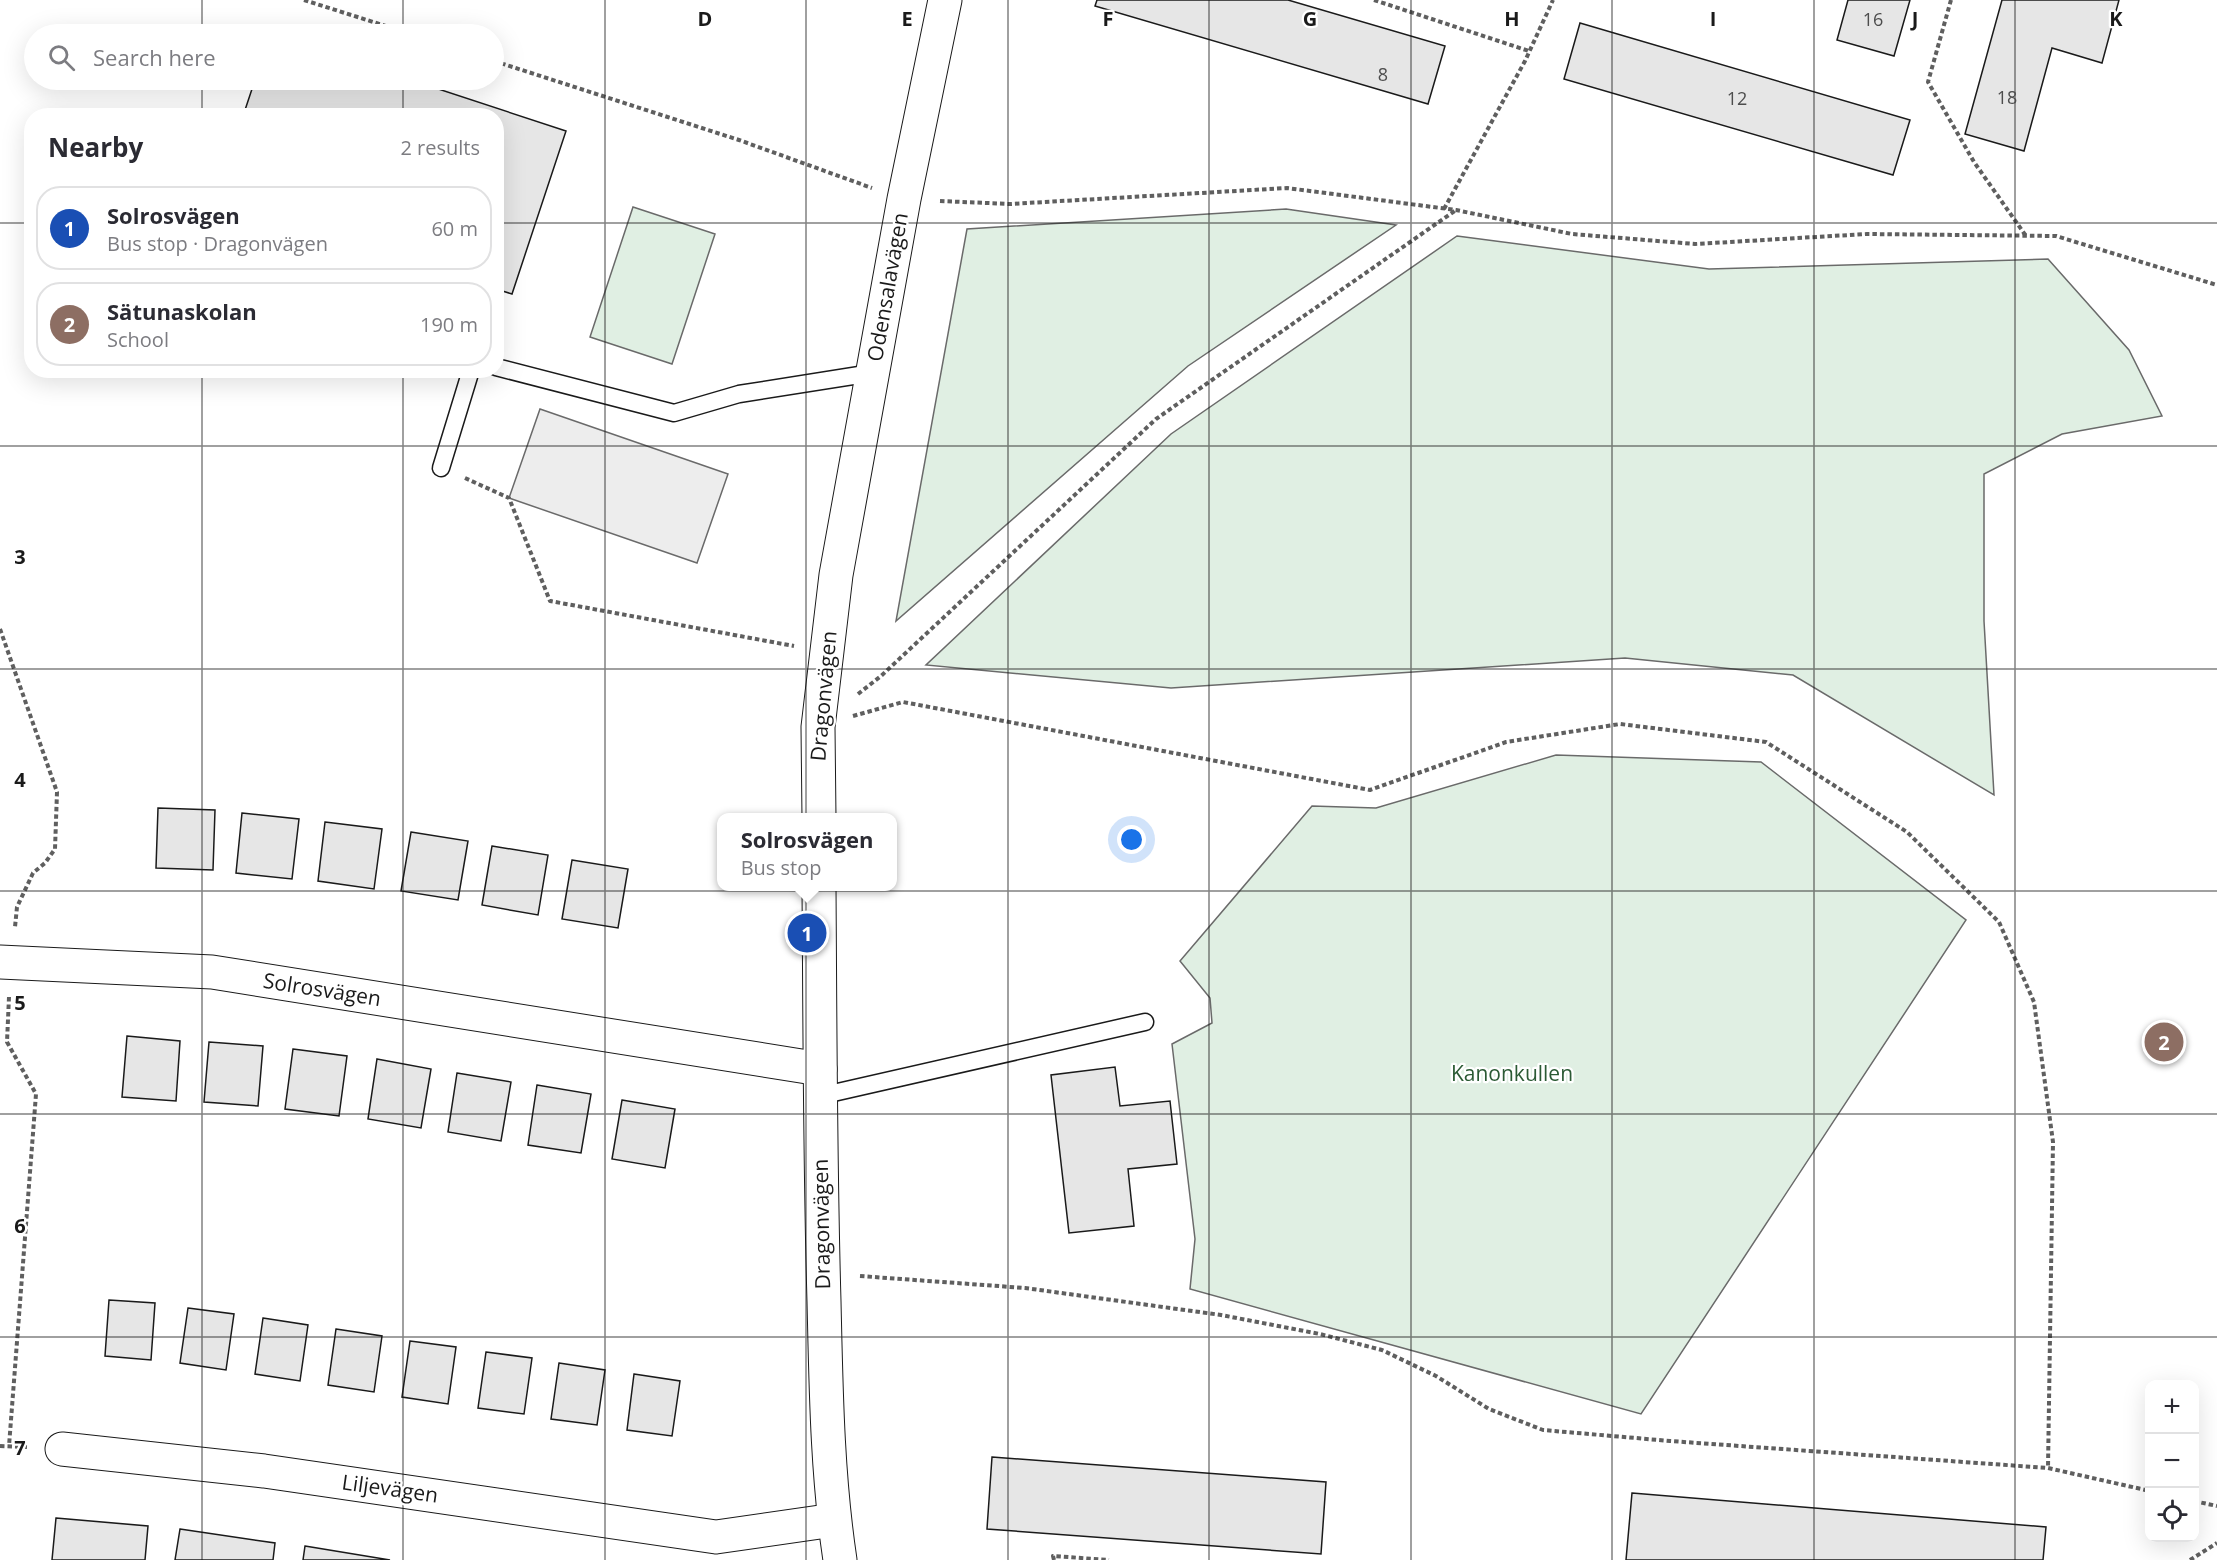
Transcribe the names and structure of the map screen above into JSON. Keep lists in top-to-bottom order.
{
  "streets": {
    "street": [
      "Odensalavägen",
      "Dragonvägen",
      "Solrosvägen",
      "Liljevägen"
    ]
  },
  "crossings": [
    ["Odensalavägen", "Dragonvägen"],
    ["Dragonvägen", "Solrosvägen"],
    ["Dragonvägen", "Liljevägen"]
  ],
  "parks": ["Kanonkullen"],
  "house_numbers": [
    "16",
    "8",
    "18",
    "12"
  ],
  "page": {
    "search": "Search here",
    "heading": ["Nearby", "2 results"],
    "list": [
      {
        "mark": "1",
        "name": "Solrosvägen",
        "note": "Bus stop · Dragonvägen",
        "value": "60 m"
      },
      {
        "mark": "2",
        "name": "Sätunaskolan",
        "note": "School",
        "value": "190 m"
      }
    ],
    "popup": ["Solrosvägen", "Bus stop"],
    "pins": ["1", "2"],
    "map_buttons": ["+", "−"]
  },
  "grid": {
    "columns": [
      "D",
      "E",
      "F",
      "G",
      "H",
      "I",
      "J",
      "K"
    ],
    "rows": [
      "3",
      "4",
      "5",
      "6",
      "7"
    ]
  }
}
